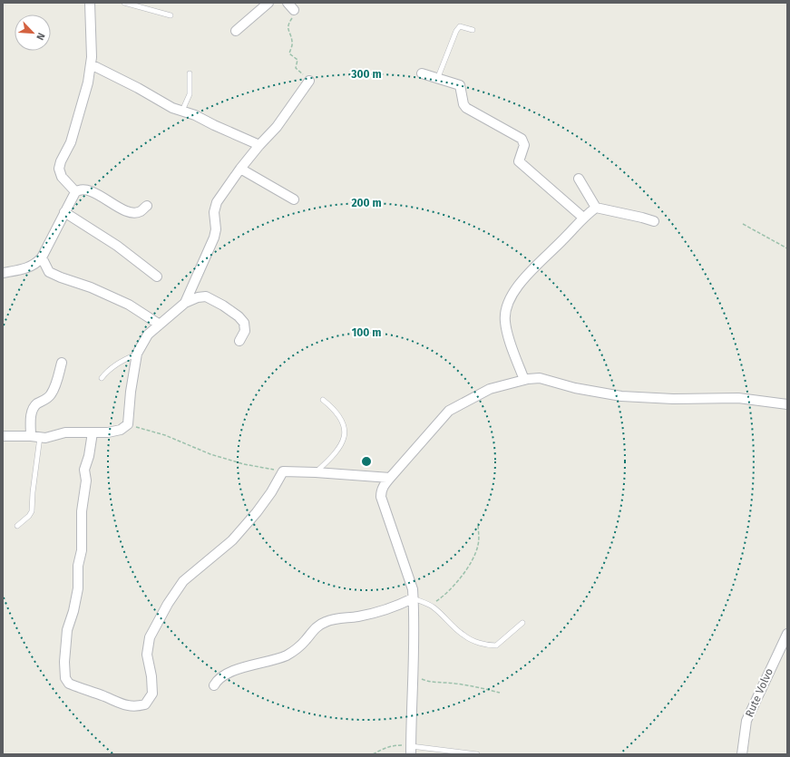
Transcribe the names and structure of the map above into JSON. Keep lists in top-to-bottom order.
{
  "streets": {
    "street": ["Rute Volvo"]
  },
  "north": "bottom right",
  "rings": ["300 m", "200 m", "100 m"]
}
